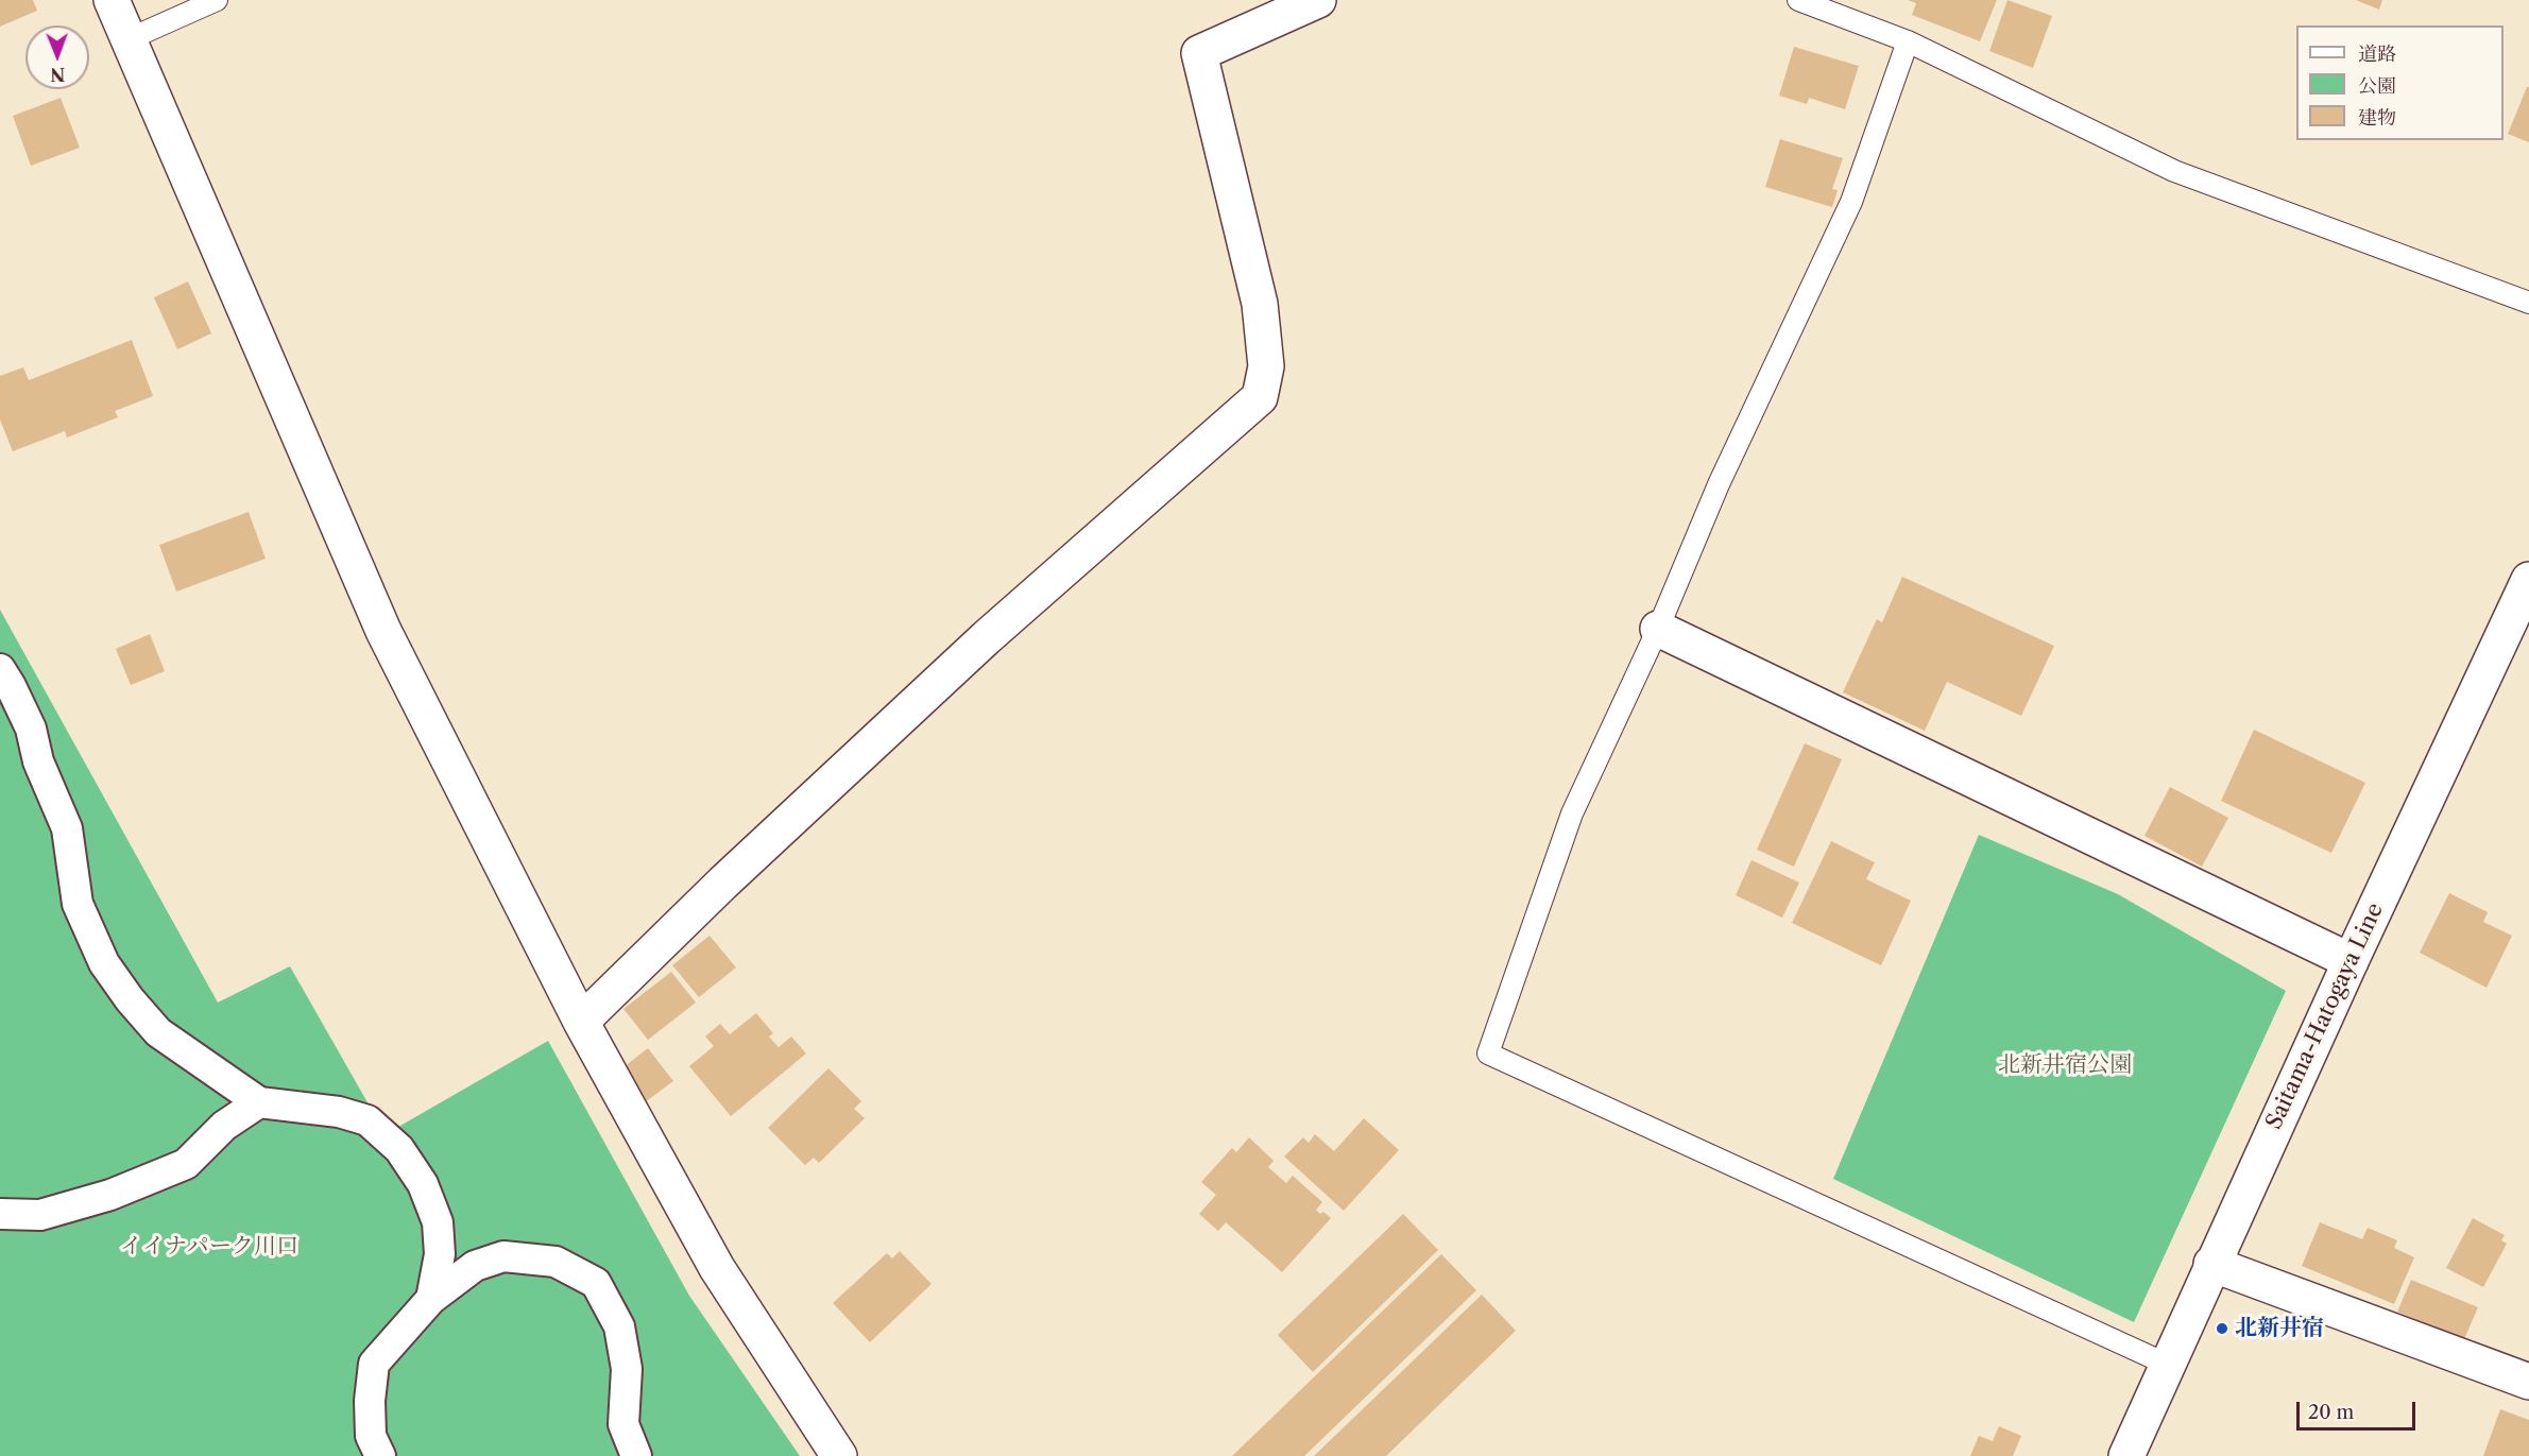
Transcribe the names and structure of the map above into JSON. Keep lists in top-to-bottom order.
{
  "streets": {
    "street": ["Saitama-Hatogaya Line"]
  },
  "parks": ["北新井宿公園", "イイナパーク川口"],
  "places": ["北新井宿"],
  "legend": ["道路", "公園", "建物"],
  "scale_bar": "20 m",
  "north": "bottom"
}
